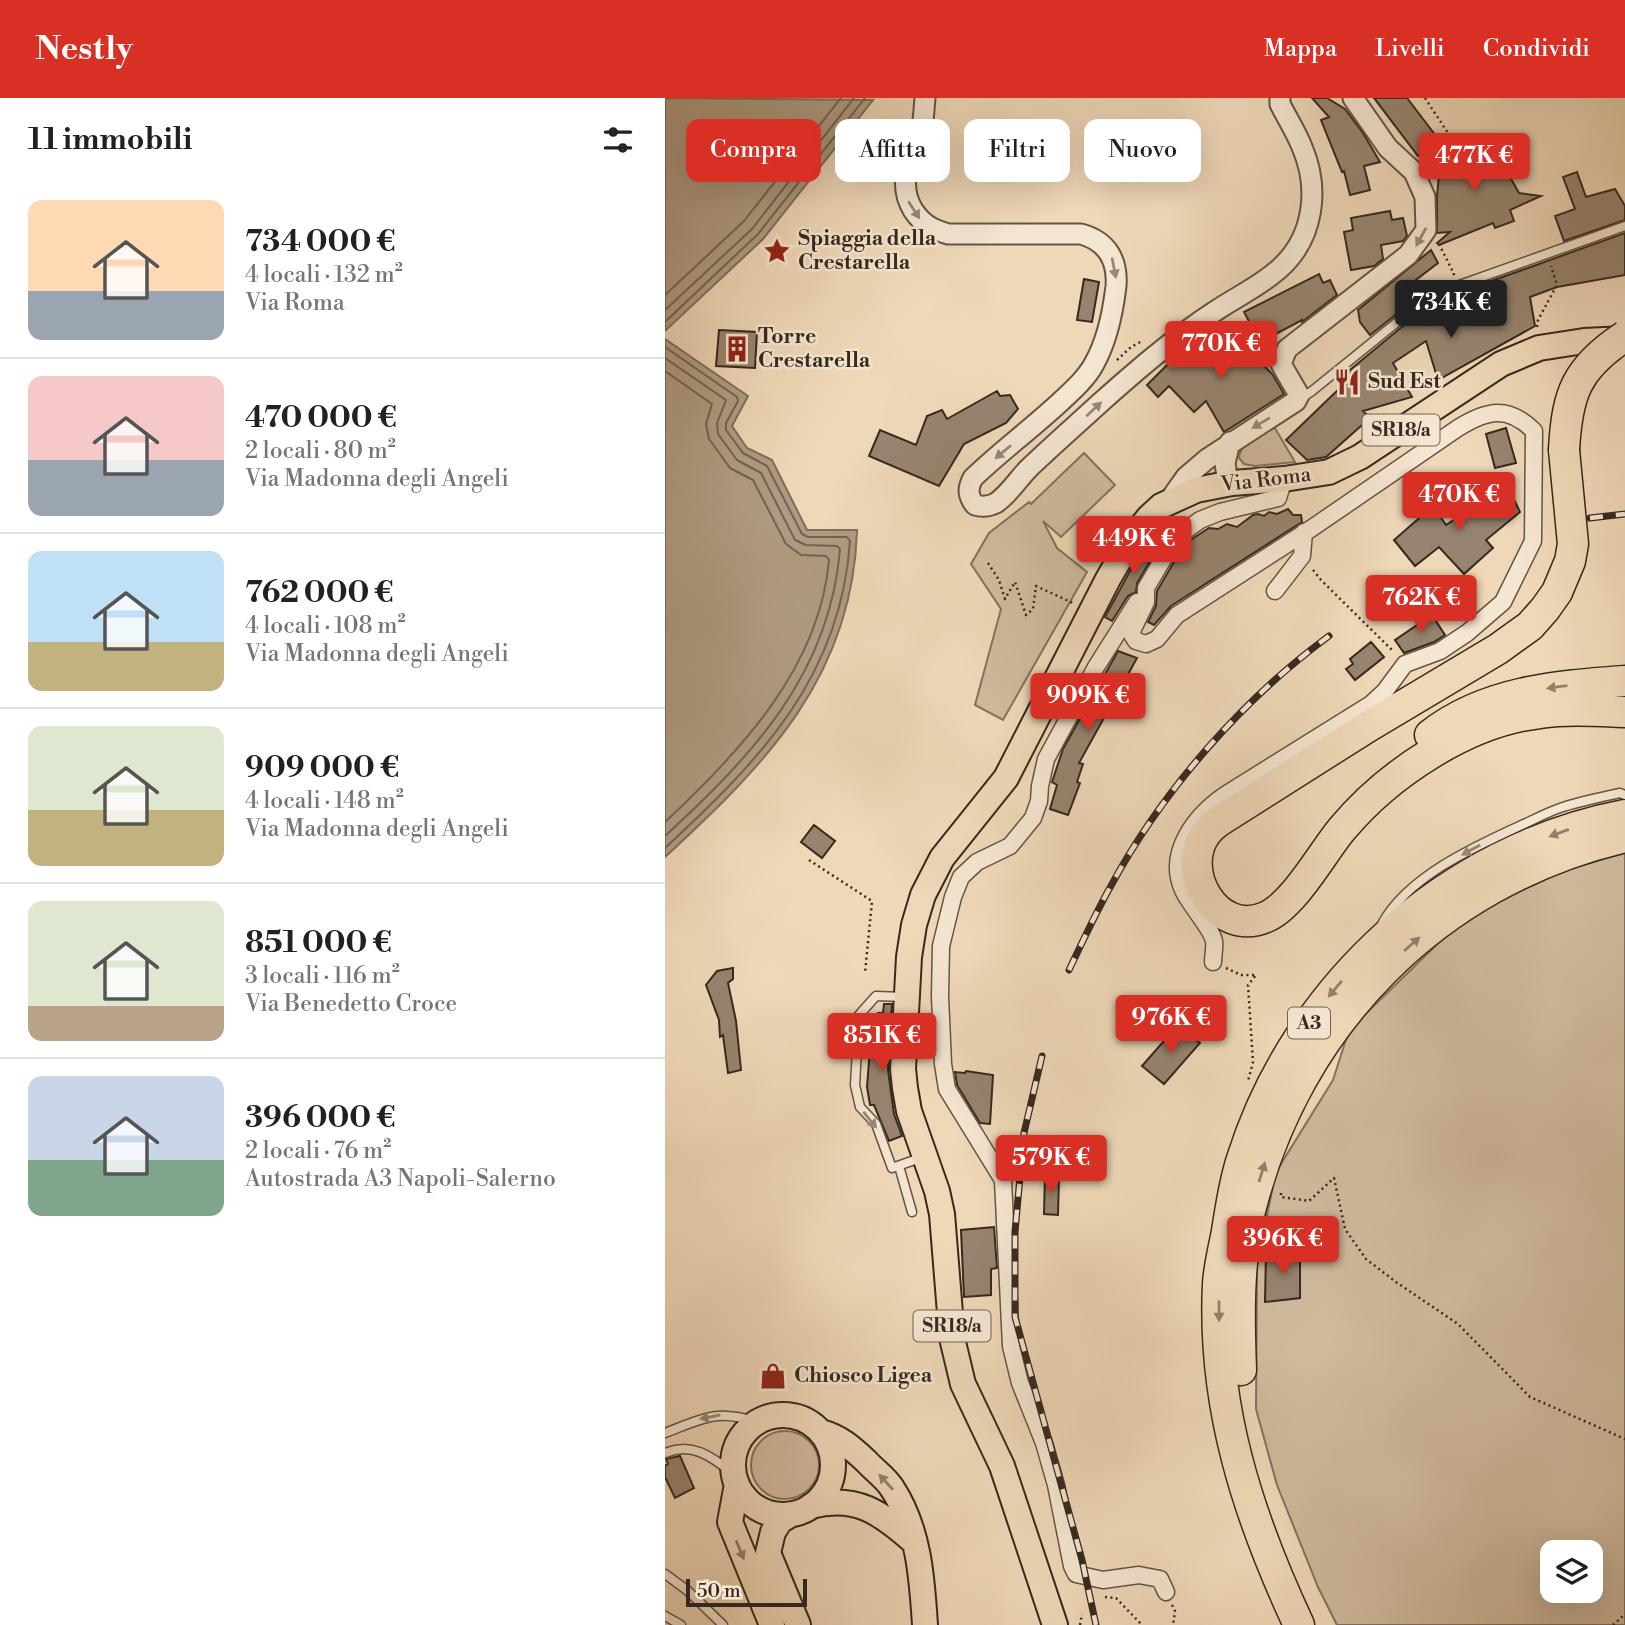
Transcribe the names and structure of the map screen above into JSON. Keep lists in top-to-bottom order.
{
  "streets": {
    "highway": ["A3"],
    "main road": ["SR18/a", "Via Roma"]
  },
  "crossings": [
    ["SR18/a", "Via Roma"]
  ],
  "places": {
    "place": ["Spiaggia della Crestarella"],
    "building": ["Torre Crestarella"],
    "restaurant": ["Sud Est"],
    "shop": ["Chiosco Ligea"]
  },
  "scale_bar": "50 m",
  "page": {
    "header": "Nestly",
    "nav": ["Mappa", "Livelli", "Condividi"],
    "heading": "11 immobili",
    "chip": [
      "Compra",
      "Affitta",
      "Filtri",
      "Nuovo"
    ],
    "price": [
      "477K €",
      "734K €",
      "770K €",
      "470K €",
      "449K €",
      "762K €",
      "909K €",
      "976K €",
      "851K €",
      "579K €",
      "396K €"
    ],
    "list": [
      {
        "name": "734 000 €",
        "note": "4 locali · 132 m² · Via Roma"
      },
      {
        "name": "470 000 €",
        "note": "2 locali · 80 m² · Via Madonna degli Angeli"
      },
      {
        "name": "762 000 €",
        "note": "4 locali · 108 m² · Via Madonna degli Angeli"
      },
      {
        "name": "909 000 €",
        "note": "4 locali · 148 m² · Via Madonna degli Angeli"
      },
      {
        "name": "851 000 €",
        "note": "3 locali · 116 m² · Via Benedetto Croce"
      },
      {
        "name": "396 000 €",
        "note": "2 locali · 76 m² · Autostrada A3 Napoli-Salerno"
      }
    ],
    "scale": "50 m"
  }
}
